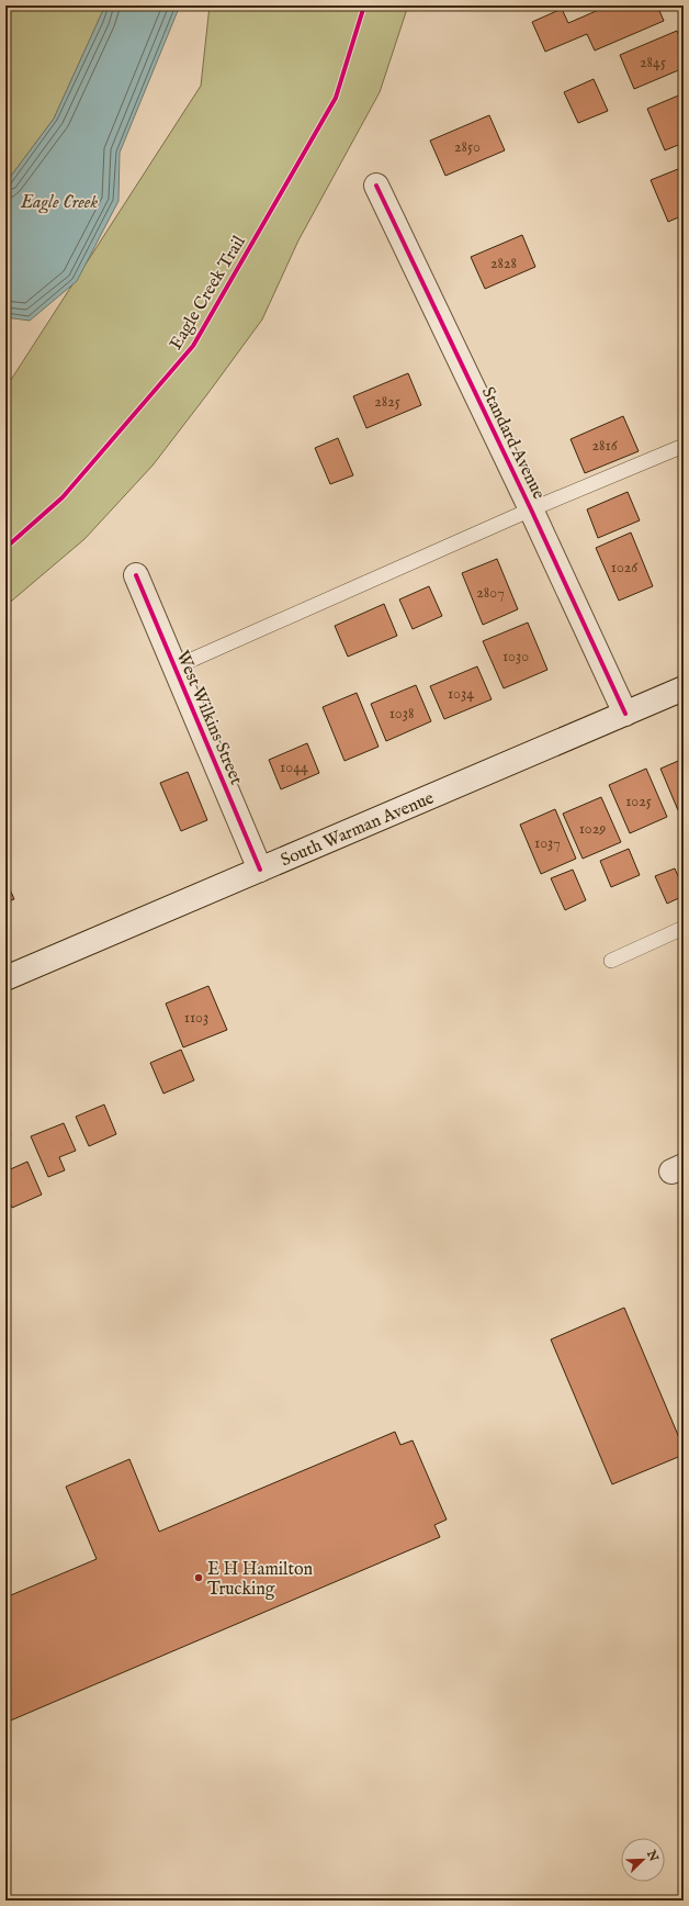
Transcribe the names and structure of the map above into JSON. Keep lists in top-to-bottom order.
{
  "streets": {
    "street": ["Standard Avenue", "West Wilkins Street", "South Warman Avenue"],
    "cycle path": ["Eagle Creek Trail"]
  },
  "crossings": [
    ["Standard Avenue", "South Warman Avenue"],
    ["West Wilkins Street", "South Warman Avenue"]
  ],
  "water": ["Eagle Creek"],
  "places": ["E H Hamilton Trucking"],
  "house_numbers": [
    "2845",
    "2850",
    "2828",
    "2825",
    "2816",
    "1026",
    "2807",
    "1030",
    "1034",
    "1038",
    "1044",
    "1025",
    "1029",
    "1037",
    "1103"
  ],
  "north": "top right"
}
